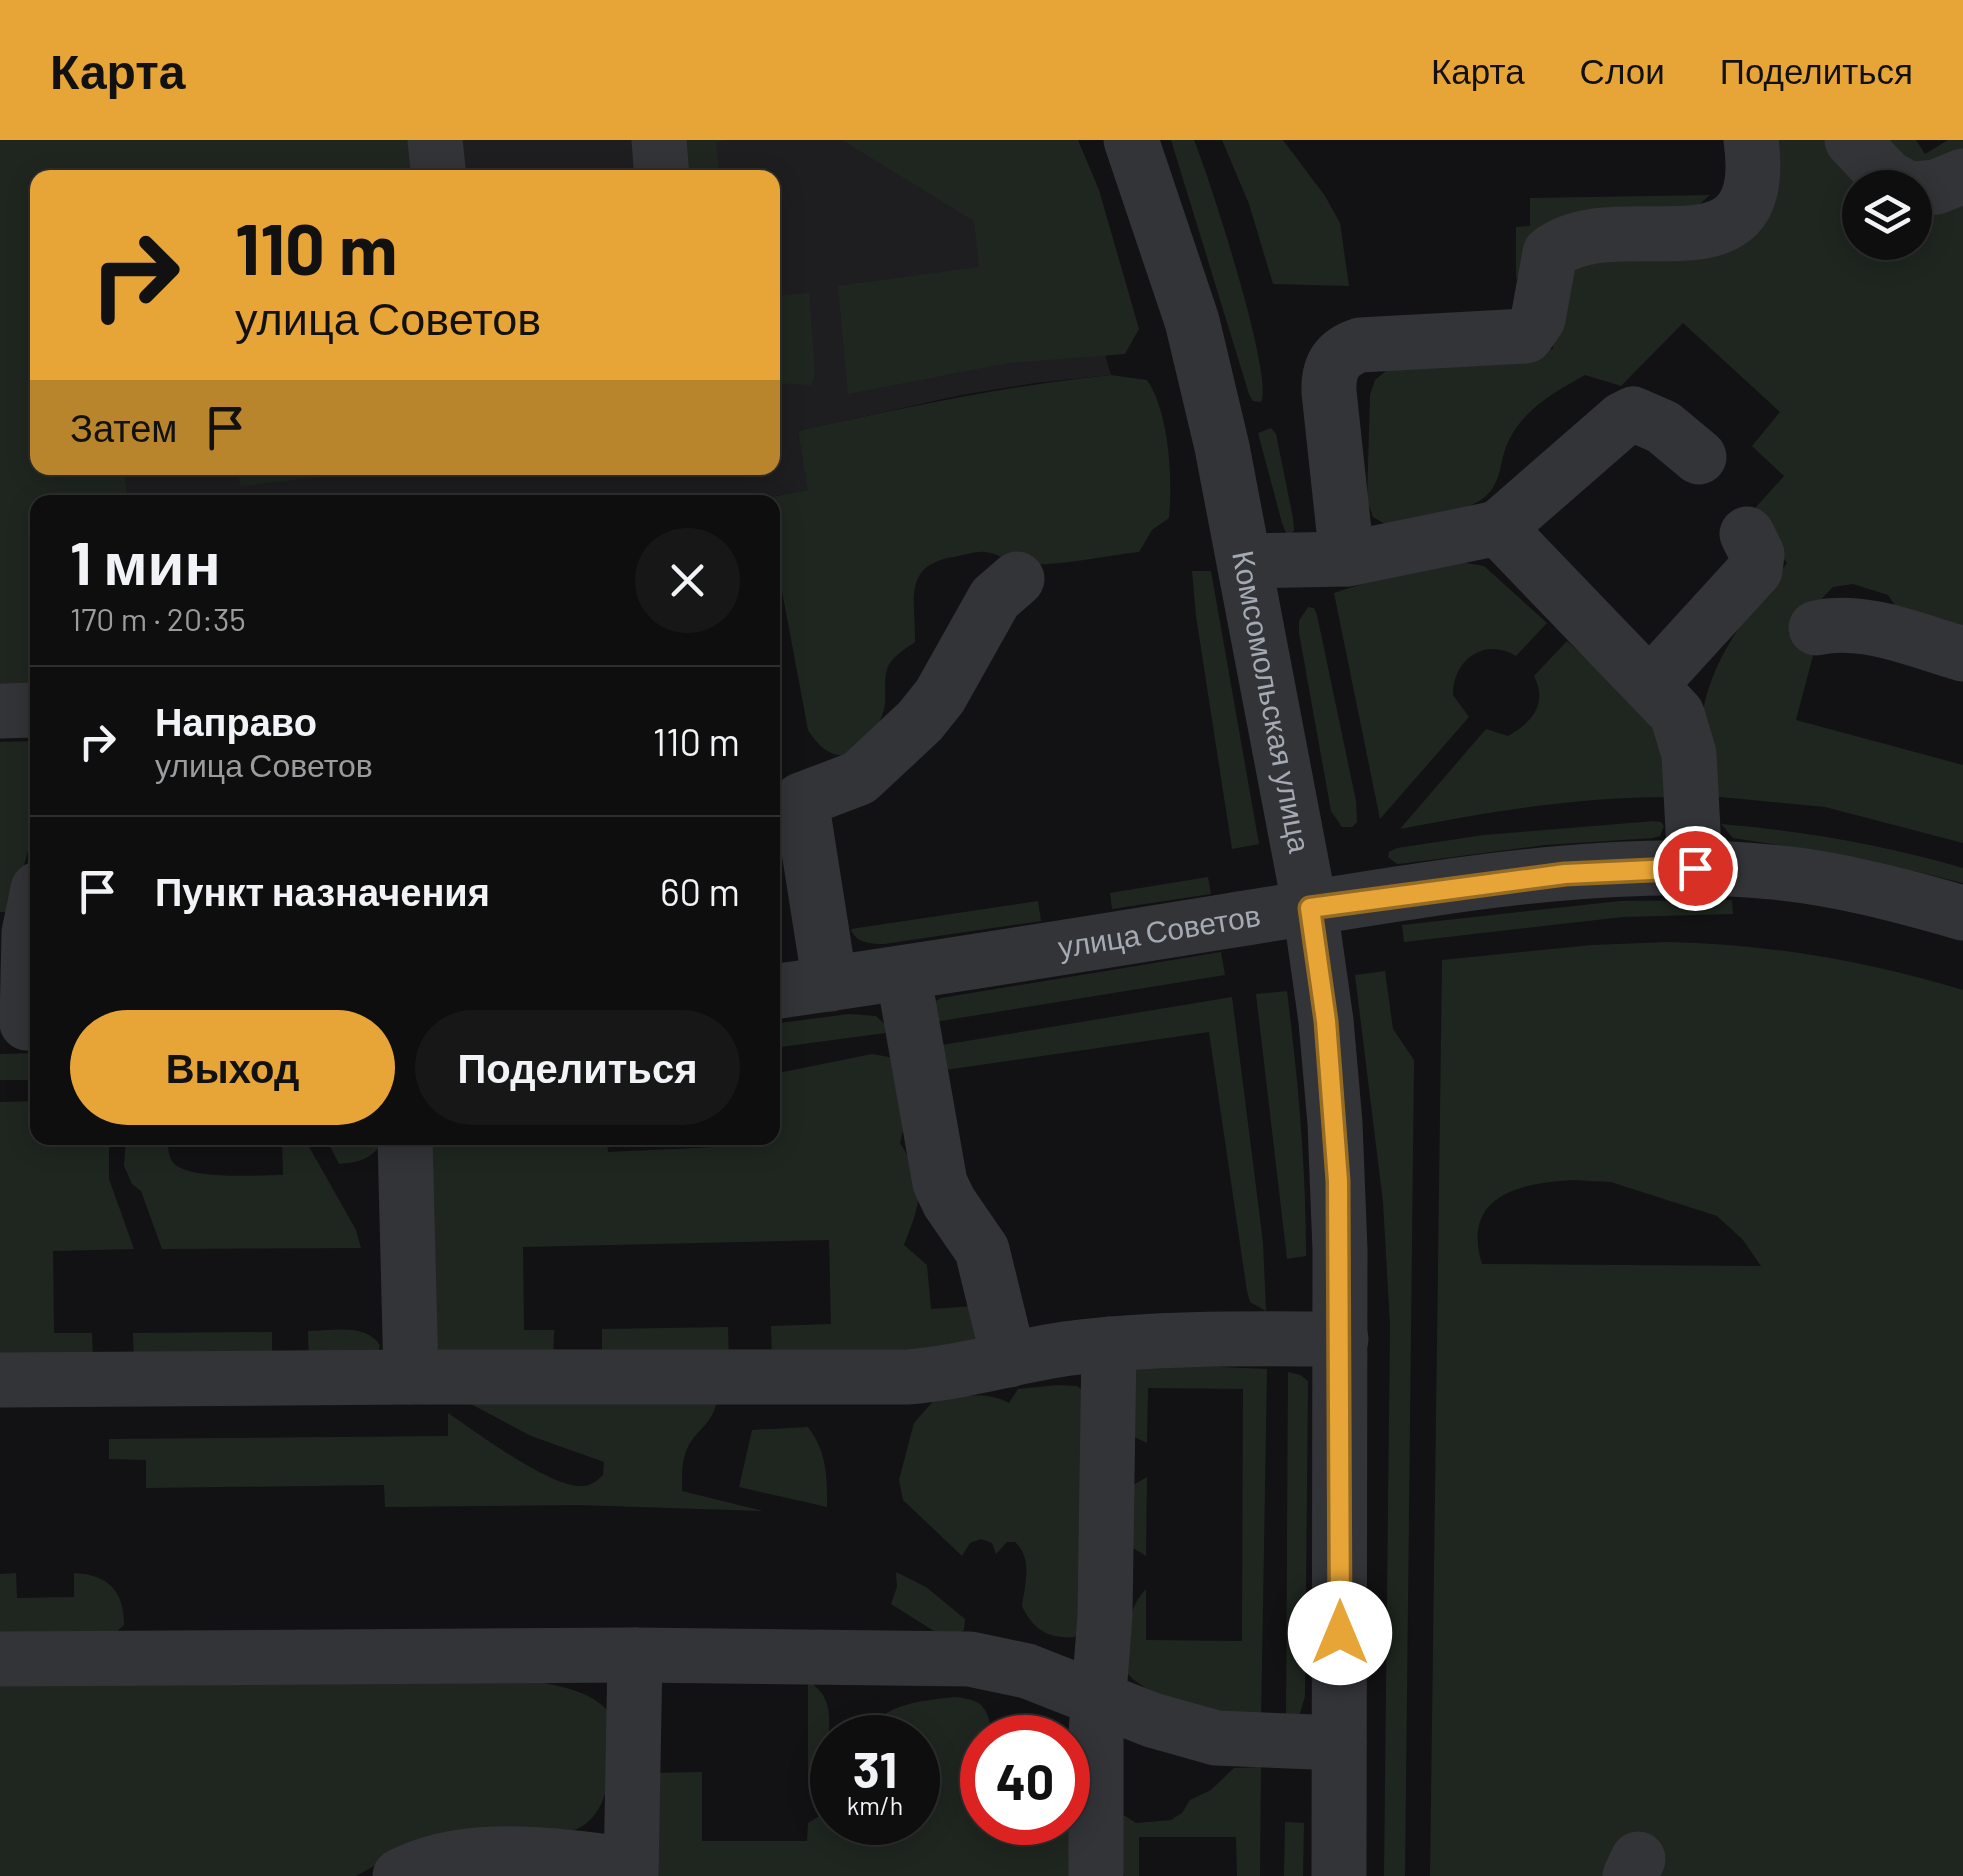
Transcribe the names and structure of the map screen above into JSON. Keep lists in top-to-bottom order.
{
  "streets": {
    "street": ["Комсомольская улица", "улица Советов"]
  },
  "crossings": [
    ["Комсомольская улица", "улица Советов"]
  ],
  "page": {
    "header": "Карта",
    "nav": ["Карта", "Слои", "Поделиться"],
    "turn": ["110 m", "улица Советов"],
    "then": "Затем",
    "heading": ["1 мин", "170 m · 20:35"],
    "list": [
      {
        "name": "Направо",
        "note": "улица Советов",
        "value": "110 m"
      },
      {
        "name": "Пункт назначения",
        "value": "60 m"
      }
    ],
    "buttons": ["Выход", "Поделиться"],
    "speed": "31 km/h",
    "limit": "40"
  }
}
